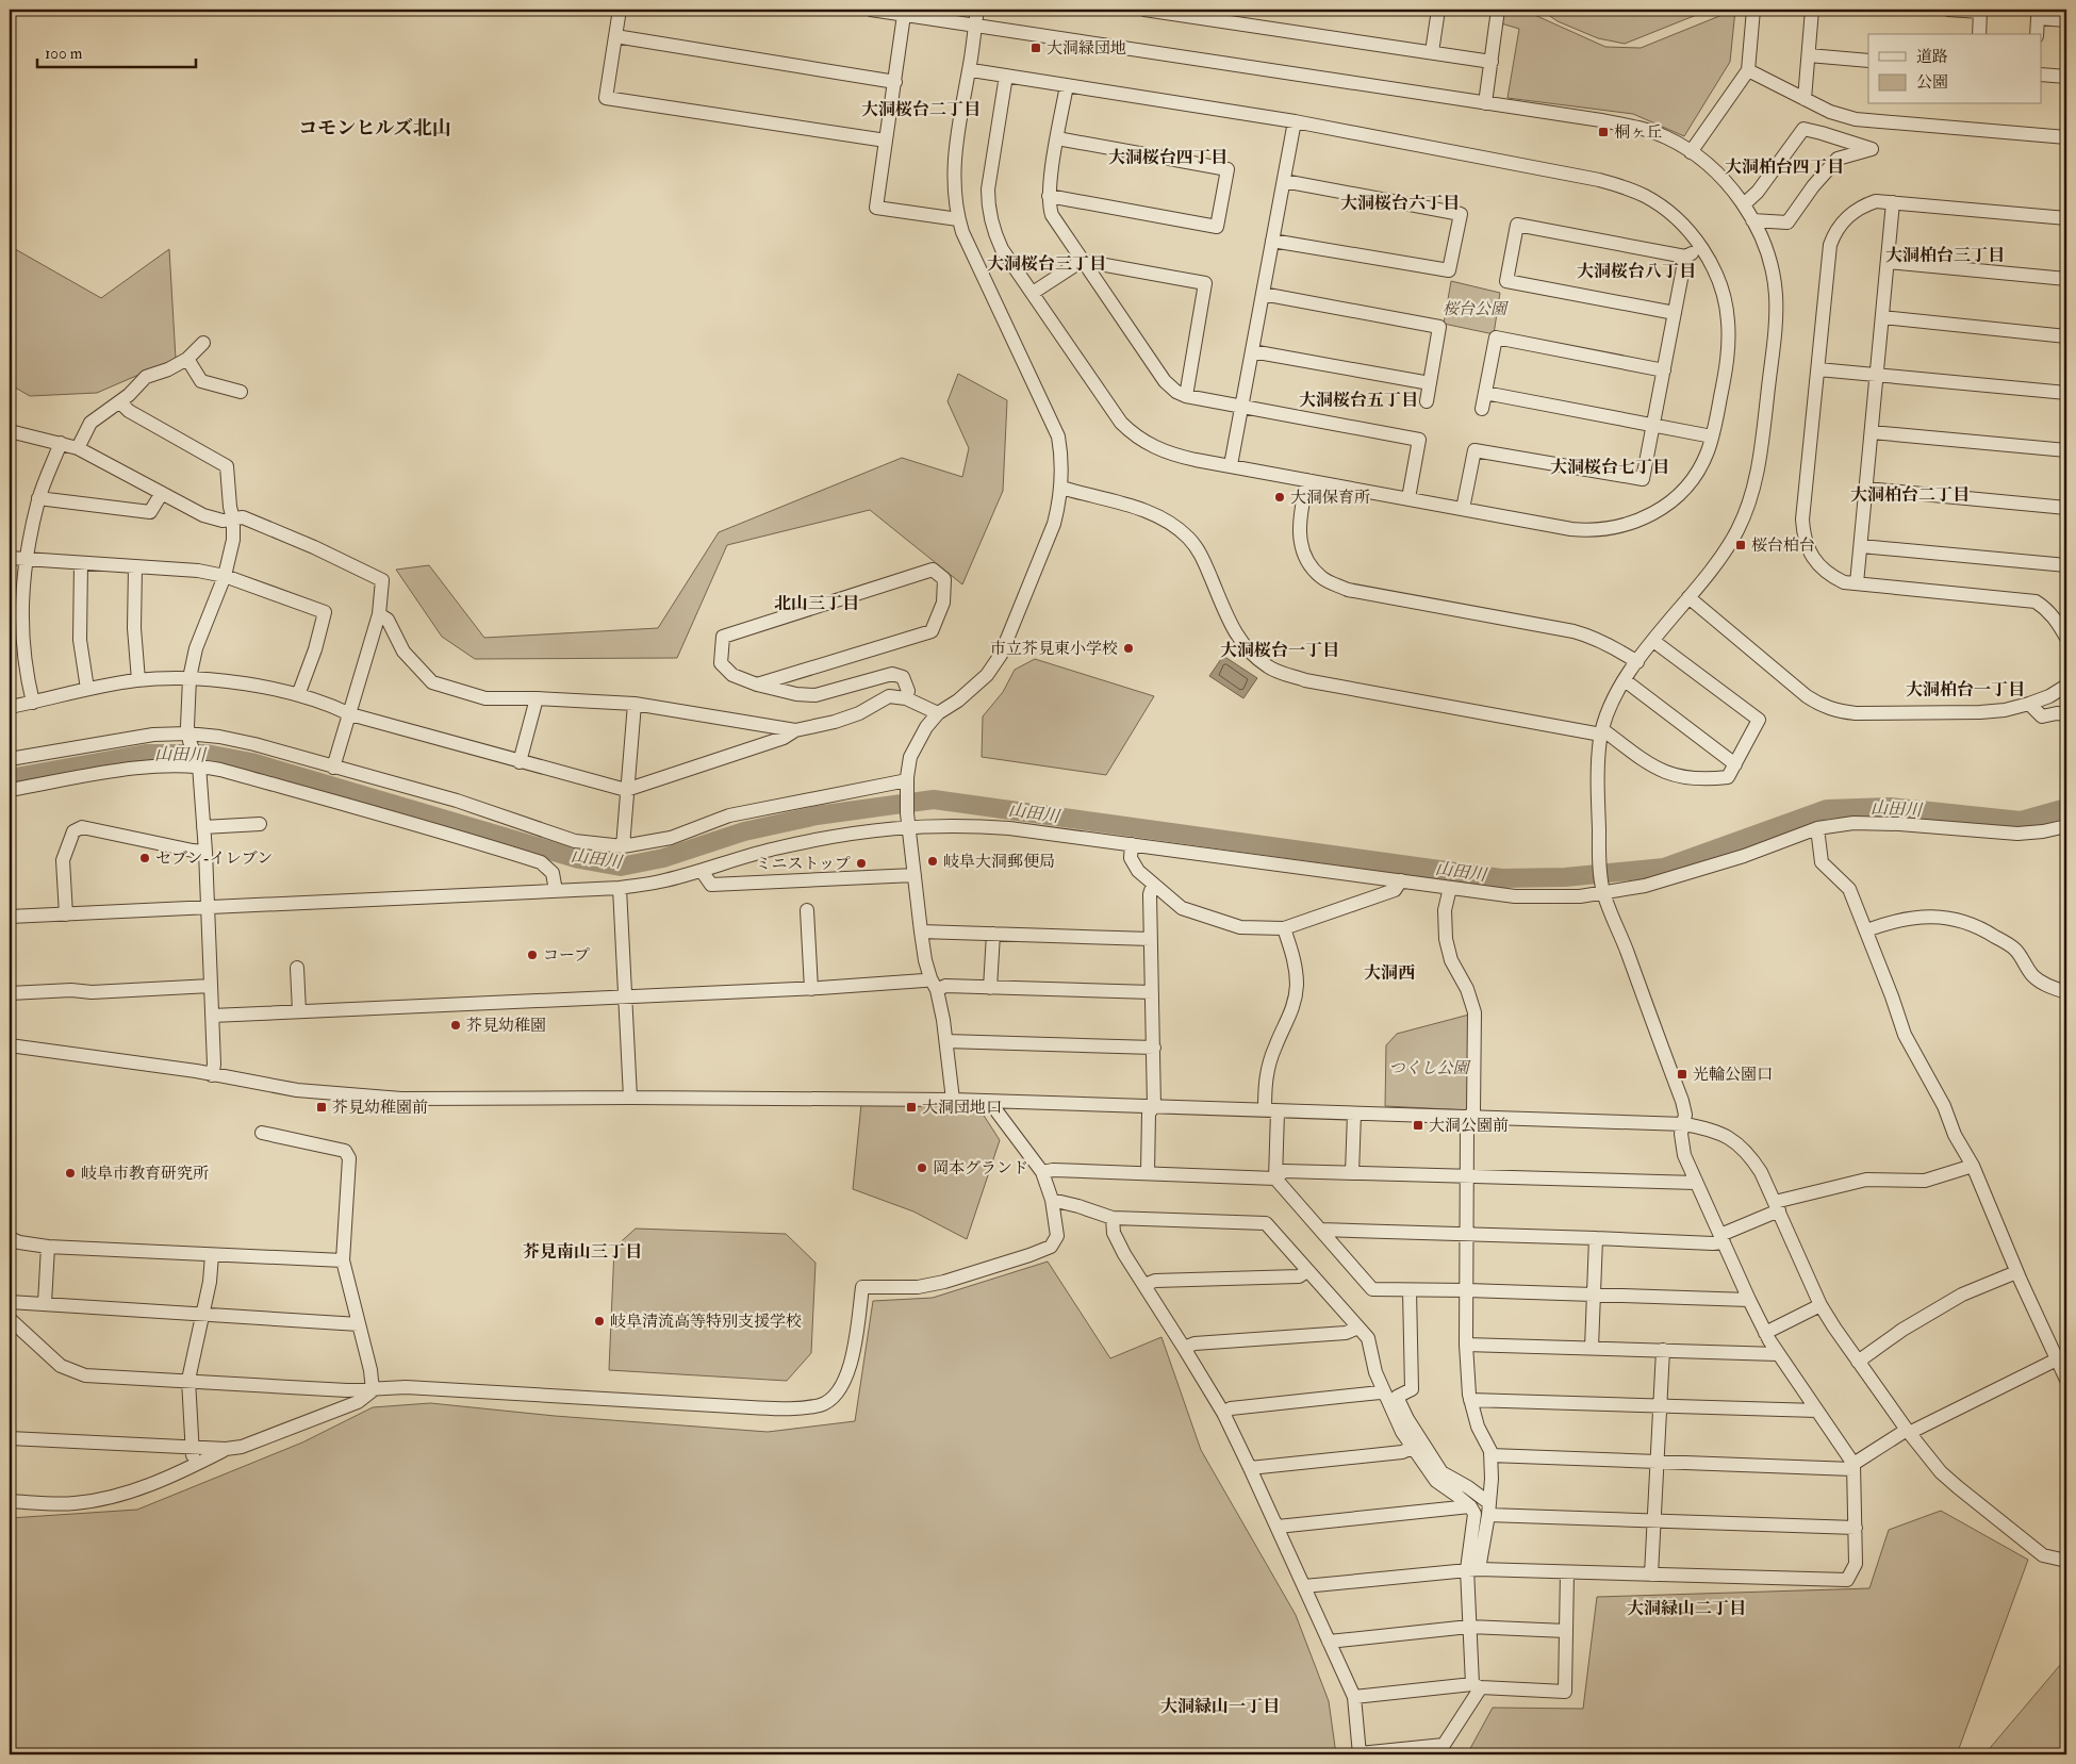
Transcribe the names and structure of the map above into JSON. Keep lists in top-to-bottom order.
{
  "districts": [
    "大洞桜台二丁目",
    "コモンヒルズ北山",
    "大洞桜台四丁目",
    "大洞柏台四丁目",
    "大洞桜台六丁目",
    "大洞柏台三丁目",
    "大洞桜台三丁目",
    "大洞桜台八丁目",
    "大洞桜台五丁目",
    "大洞桜台七丁目",
    "大洞柏台二丁目",
    "北山三丁目",
    "大洞桜台一丁目",
    "大洞柏台一丁目",
    "大洞西",
    "芥見南山三丁目",
    "大洞緑山二丁目",
    "大洞緑山一丁目"
  ],
  "water": ["山田川"],
  "parks": ["桜台公園", "つくし公園"],
  "places": {
    "transit": [
      "大洞緑団地",
      "桐ヶ丘",
      "桜台柏台",
      "光輪公園口",
      "芥見幼稚園前",
      "大洞団地口",
      "大洞公園前"
    ],
    "other": [
      "大洞保育所",
      "市立芥見東小学校",
      "セブン-イレブン",
      "岐阜大洞郵便局",
      "ミニストップ",
      "コープ",
      "芥見幼稚園",
      "岡本グランド",
      "岐阜市教育研究所",
      "岐阜清流高等特別支援学校"
    ]
  },
  "legend": ["道路", "公園"],
  "scale_bar": "100 m"
}
